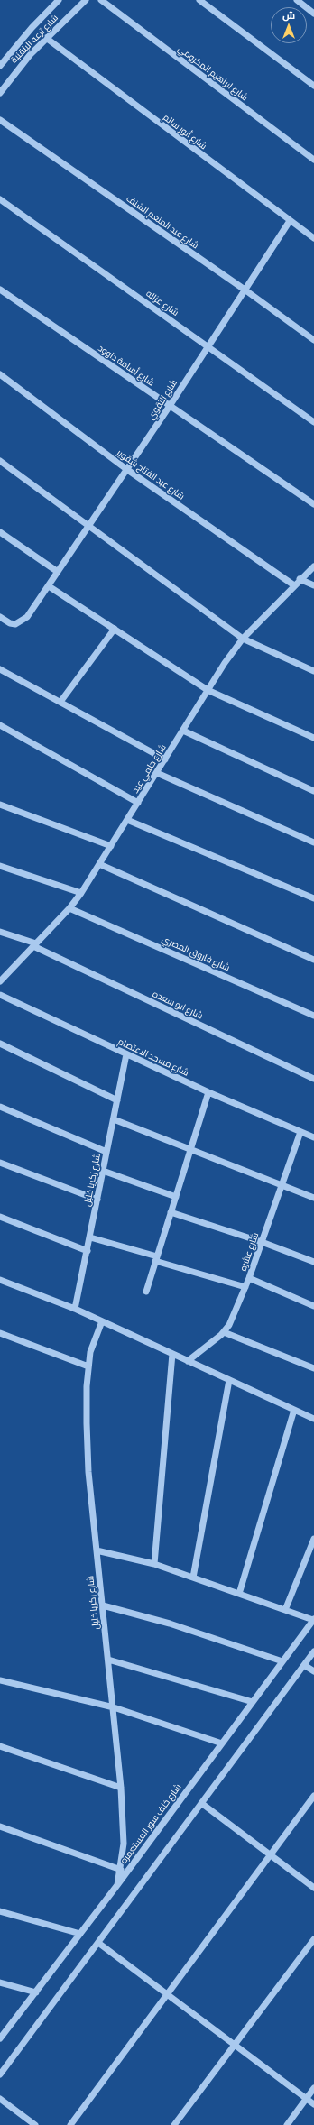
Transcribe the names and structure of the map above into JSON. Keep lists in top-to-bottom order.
{
  "streets": {
    "street": [
      "شارع ترعه البلقنية",
      "شارع ابراهيم المكرومي",
      "شارع أنور سالم",
      "شارع عبد المنعم الشنف",
      "شارع غزاله",
      "شارع أسامة داوود",
      "شارع التقوي",
      "شارع عبد الفتاح شقوير",
      "شارع حلمي عيد",
      "شارع فاروق المصري",
      "شارع ابو سعده",
      "شارع مسجد الاعتصام",
      "شارع زكريا خليل",
      "شارع عشره",
      "شارع خلف سور المستعمره"
    ]
  },
  "crossings": [
    ["شارع ترعه البلقنية", "شارع أنور سالم"],
    ["شارع أنور سالم", "شارع التقوي"],
    ["شارع عبد المنعم الشنف", "شارع التقوي"],
    ["شارع غزاله", "شارع التقوي"],
    ["شارع أسامة داوود", "شارع التقوي"],
    ["شارع التقوي", "شارع عبد الفتاح شقوير"],
    ["شارع عبد الفتاح شقوير", "شارع حلمي عيد"],
    ["شارع حلمي عيد", "شارع فاروق المصري"],
    ["شارع حلمي عيد", "شارع ابو سعده"],
    ["شارع مسجد الاعتصام", "شارع زكريا خليل"],
    ["شارع مسجد الاعتصام", "شارع عشره"],
    ["شارع زكريا خليل", "شارع خلف سور المستعمره"]
  ],
  "north": "top"
}
